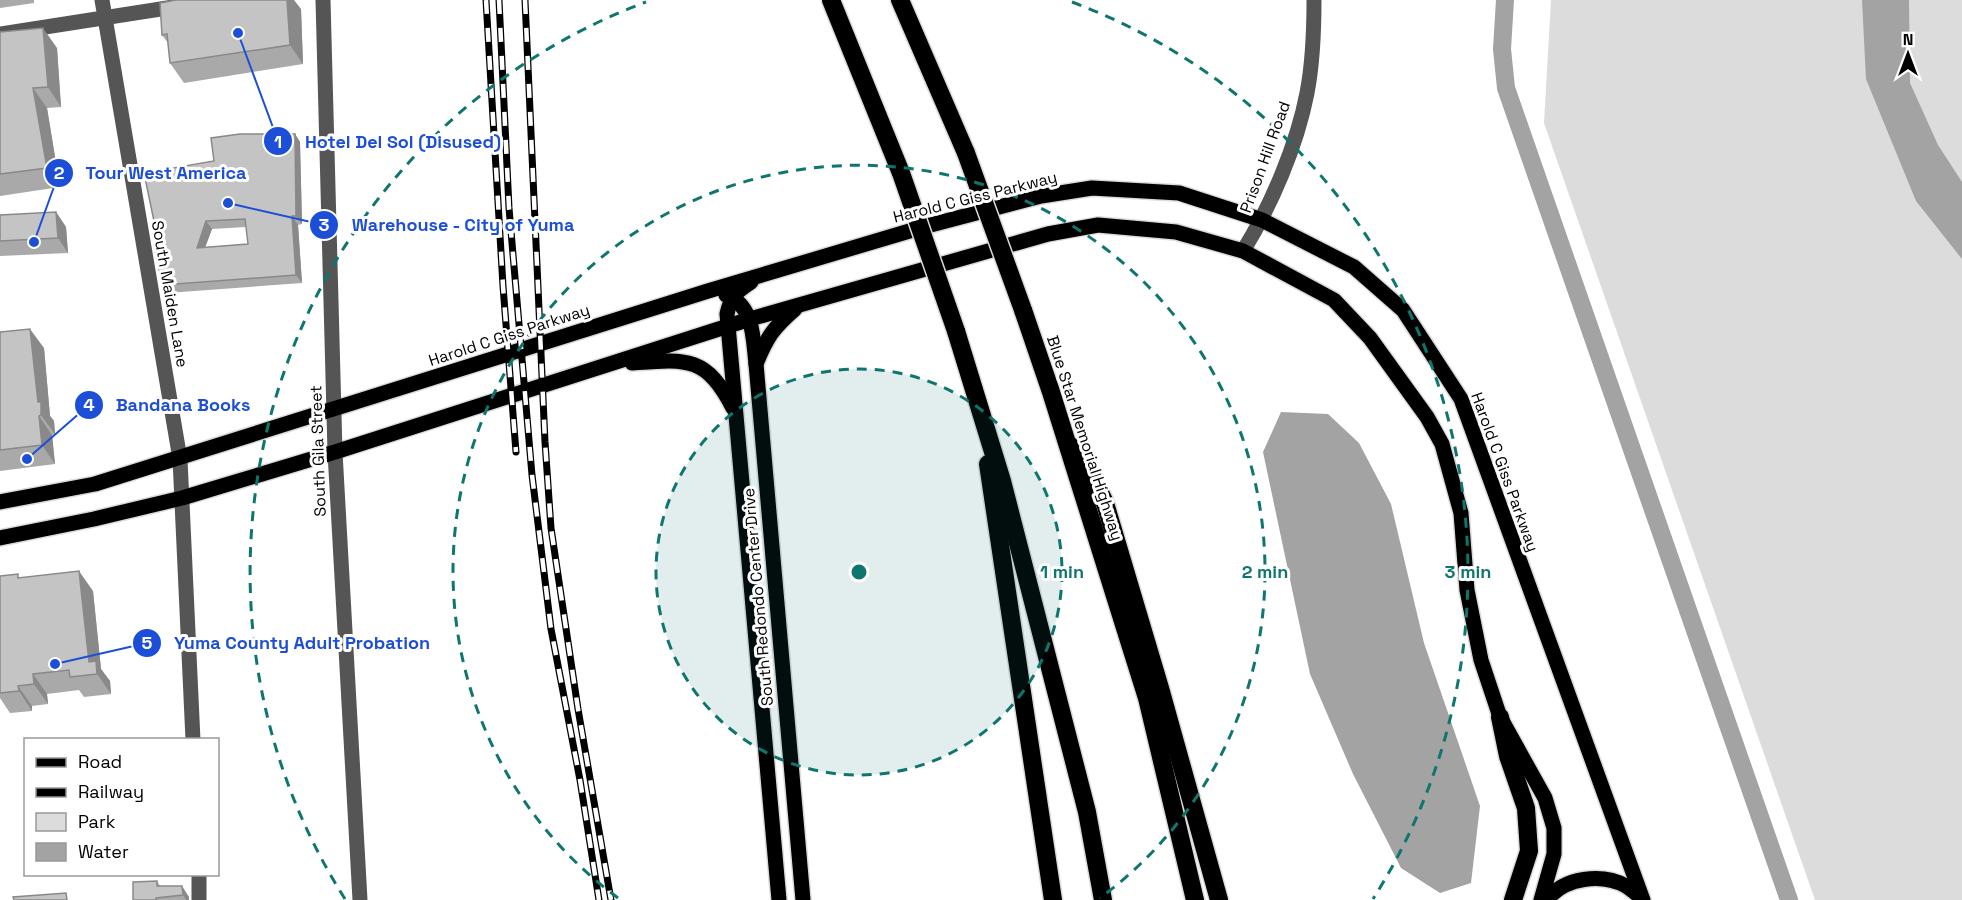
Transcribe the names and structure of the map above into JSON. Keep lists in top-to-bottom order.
{
  "streets": {
    "highway": ["Blue Star Memorial Highway"],
    "main road": ["Harold C Giss Parkway", "South Redondo Center Drive"],
    "street": ["Prison Hill Road", "South Maiden Lane", "South Gila Street"]
  },
  "crossings": [
    ["Prison Hill Road", "Harold C Giss Parkway"],
    ["Harold C Giss Parkway", "South Maiden Lane"],
    ["Harold C Giss Parkway", "South Gila Street"]
  ],
  "places": [
    "Hotel Del Sol (Disused)",
    "Warehouse - City of Yuma",
    "Tour West America",
    "Bandana Books",
    "Yuma County Adult Probation"
  ],
  "legend": [
    "Road",
    "Railway",
    "Park",
    "Water"
  ],
  "north": "top",
  "rings": ["1 min", "2 min", "3 min"]
}
